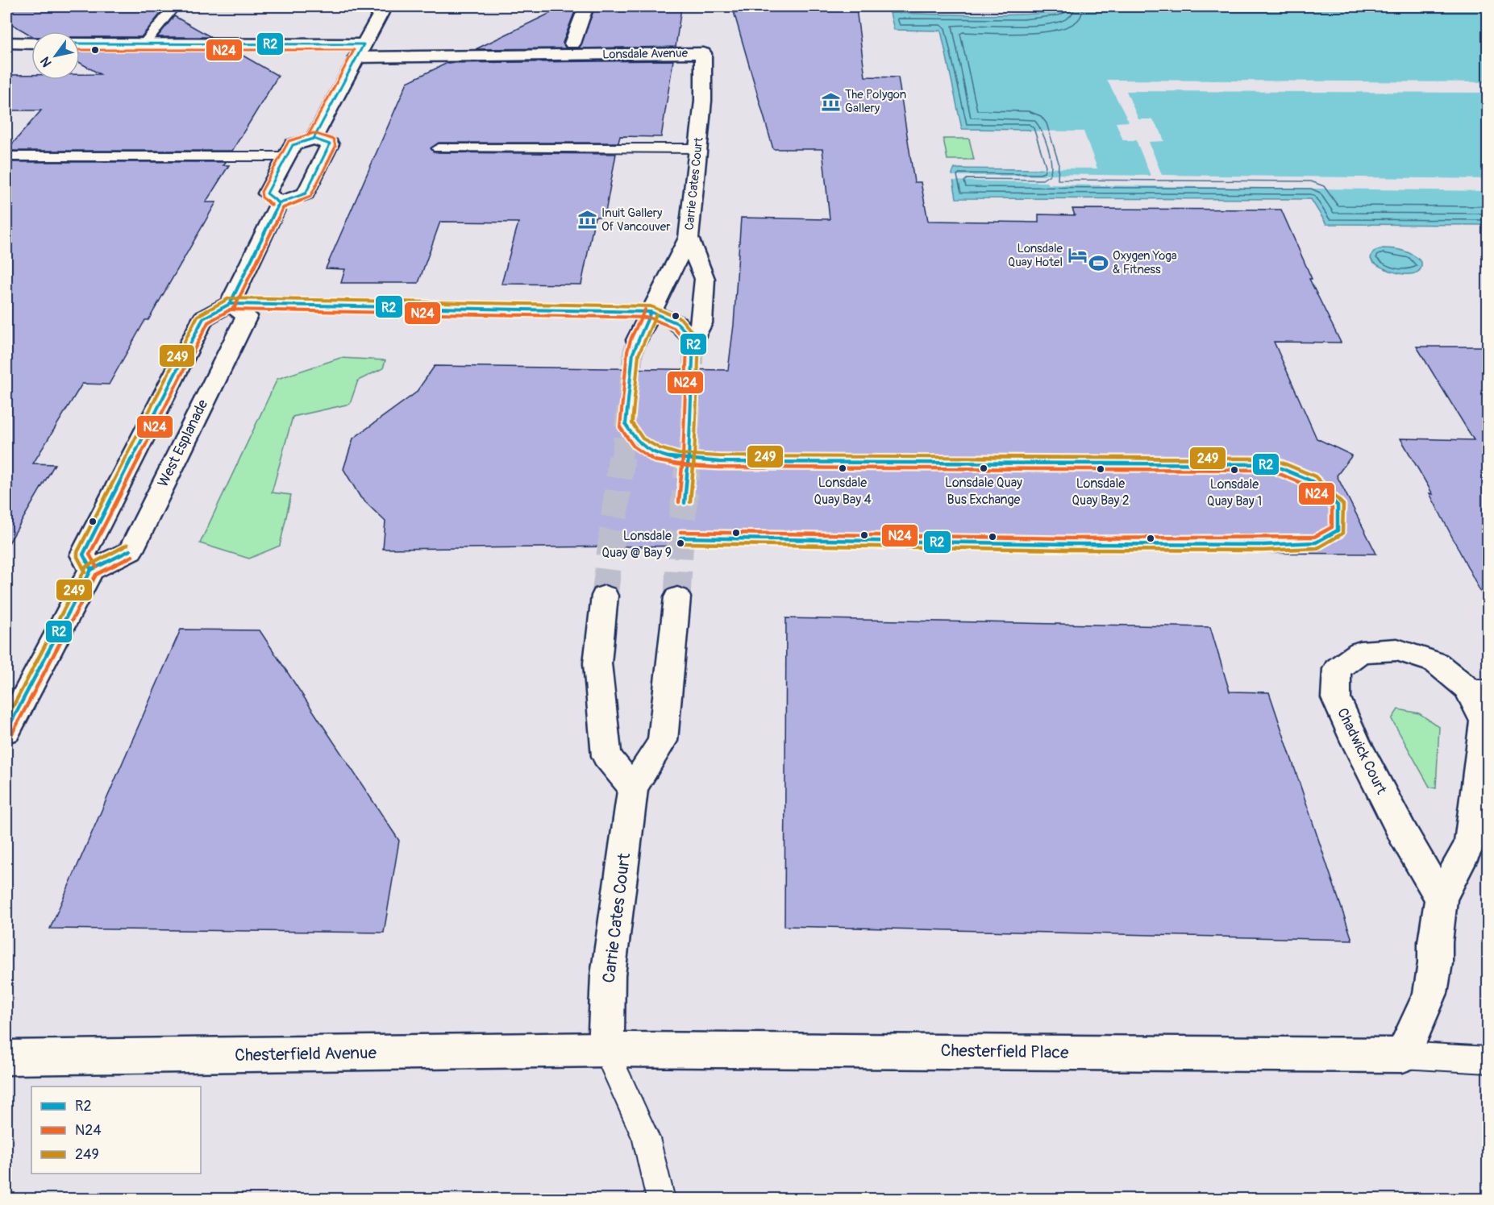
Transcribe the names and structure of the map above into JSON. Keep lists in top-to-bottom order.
{
  "streets": {
    "street": [
      "Lonsdale Avenue",
      "Carrie Cates Court",
      "West Esplanade",
      "Chadwick Court",
      "Chesterfield Place",
      "Chesterfield Avenue"
    ]
  },
  "crossings": [
    ["Lonsdale Avenue", "Carrie Cates Court"],
    ["Carrie Cates Court", "Chesterfield Place"],
    ["Carrie Cates Court", "Chesterfield Avenue"],
    ["Chadwick Court", "Chesterfield Place"],
    ["Chesterfield Place", "Chesterfield Avenue"]
  ],
  "places": {
    "museum": ["The Polygon Gallery", "Inuit Gallery Of Vancouver"],
    "hotel": ["Lonsdale Quay Hotel"],
    "sports": ["Oxygen Yoga & Fitness"],
    "other": [
      "Lonsdale Quay Bay 4",
      "Lonsdale Quay Bus Exchange",
      "Lonsdale Quay Bay 2",
      "Lonsdale Quay Bay 1",
      "Lonsdale Quay @ Bay 9"
    ]
  },
  "lines": ["transit line R2", "transit line N24", "transit line 249"],
  "legend": ["R2", "N24", "249"],
  "north": "bottom left"
}
